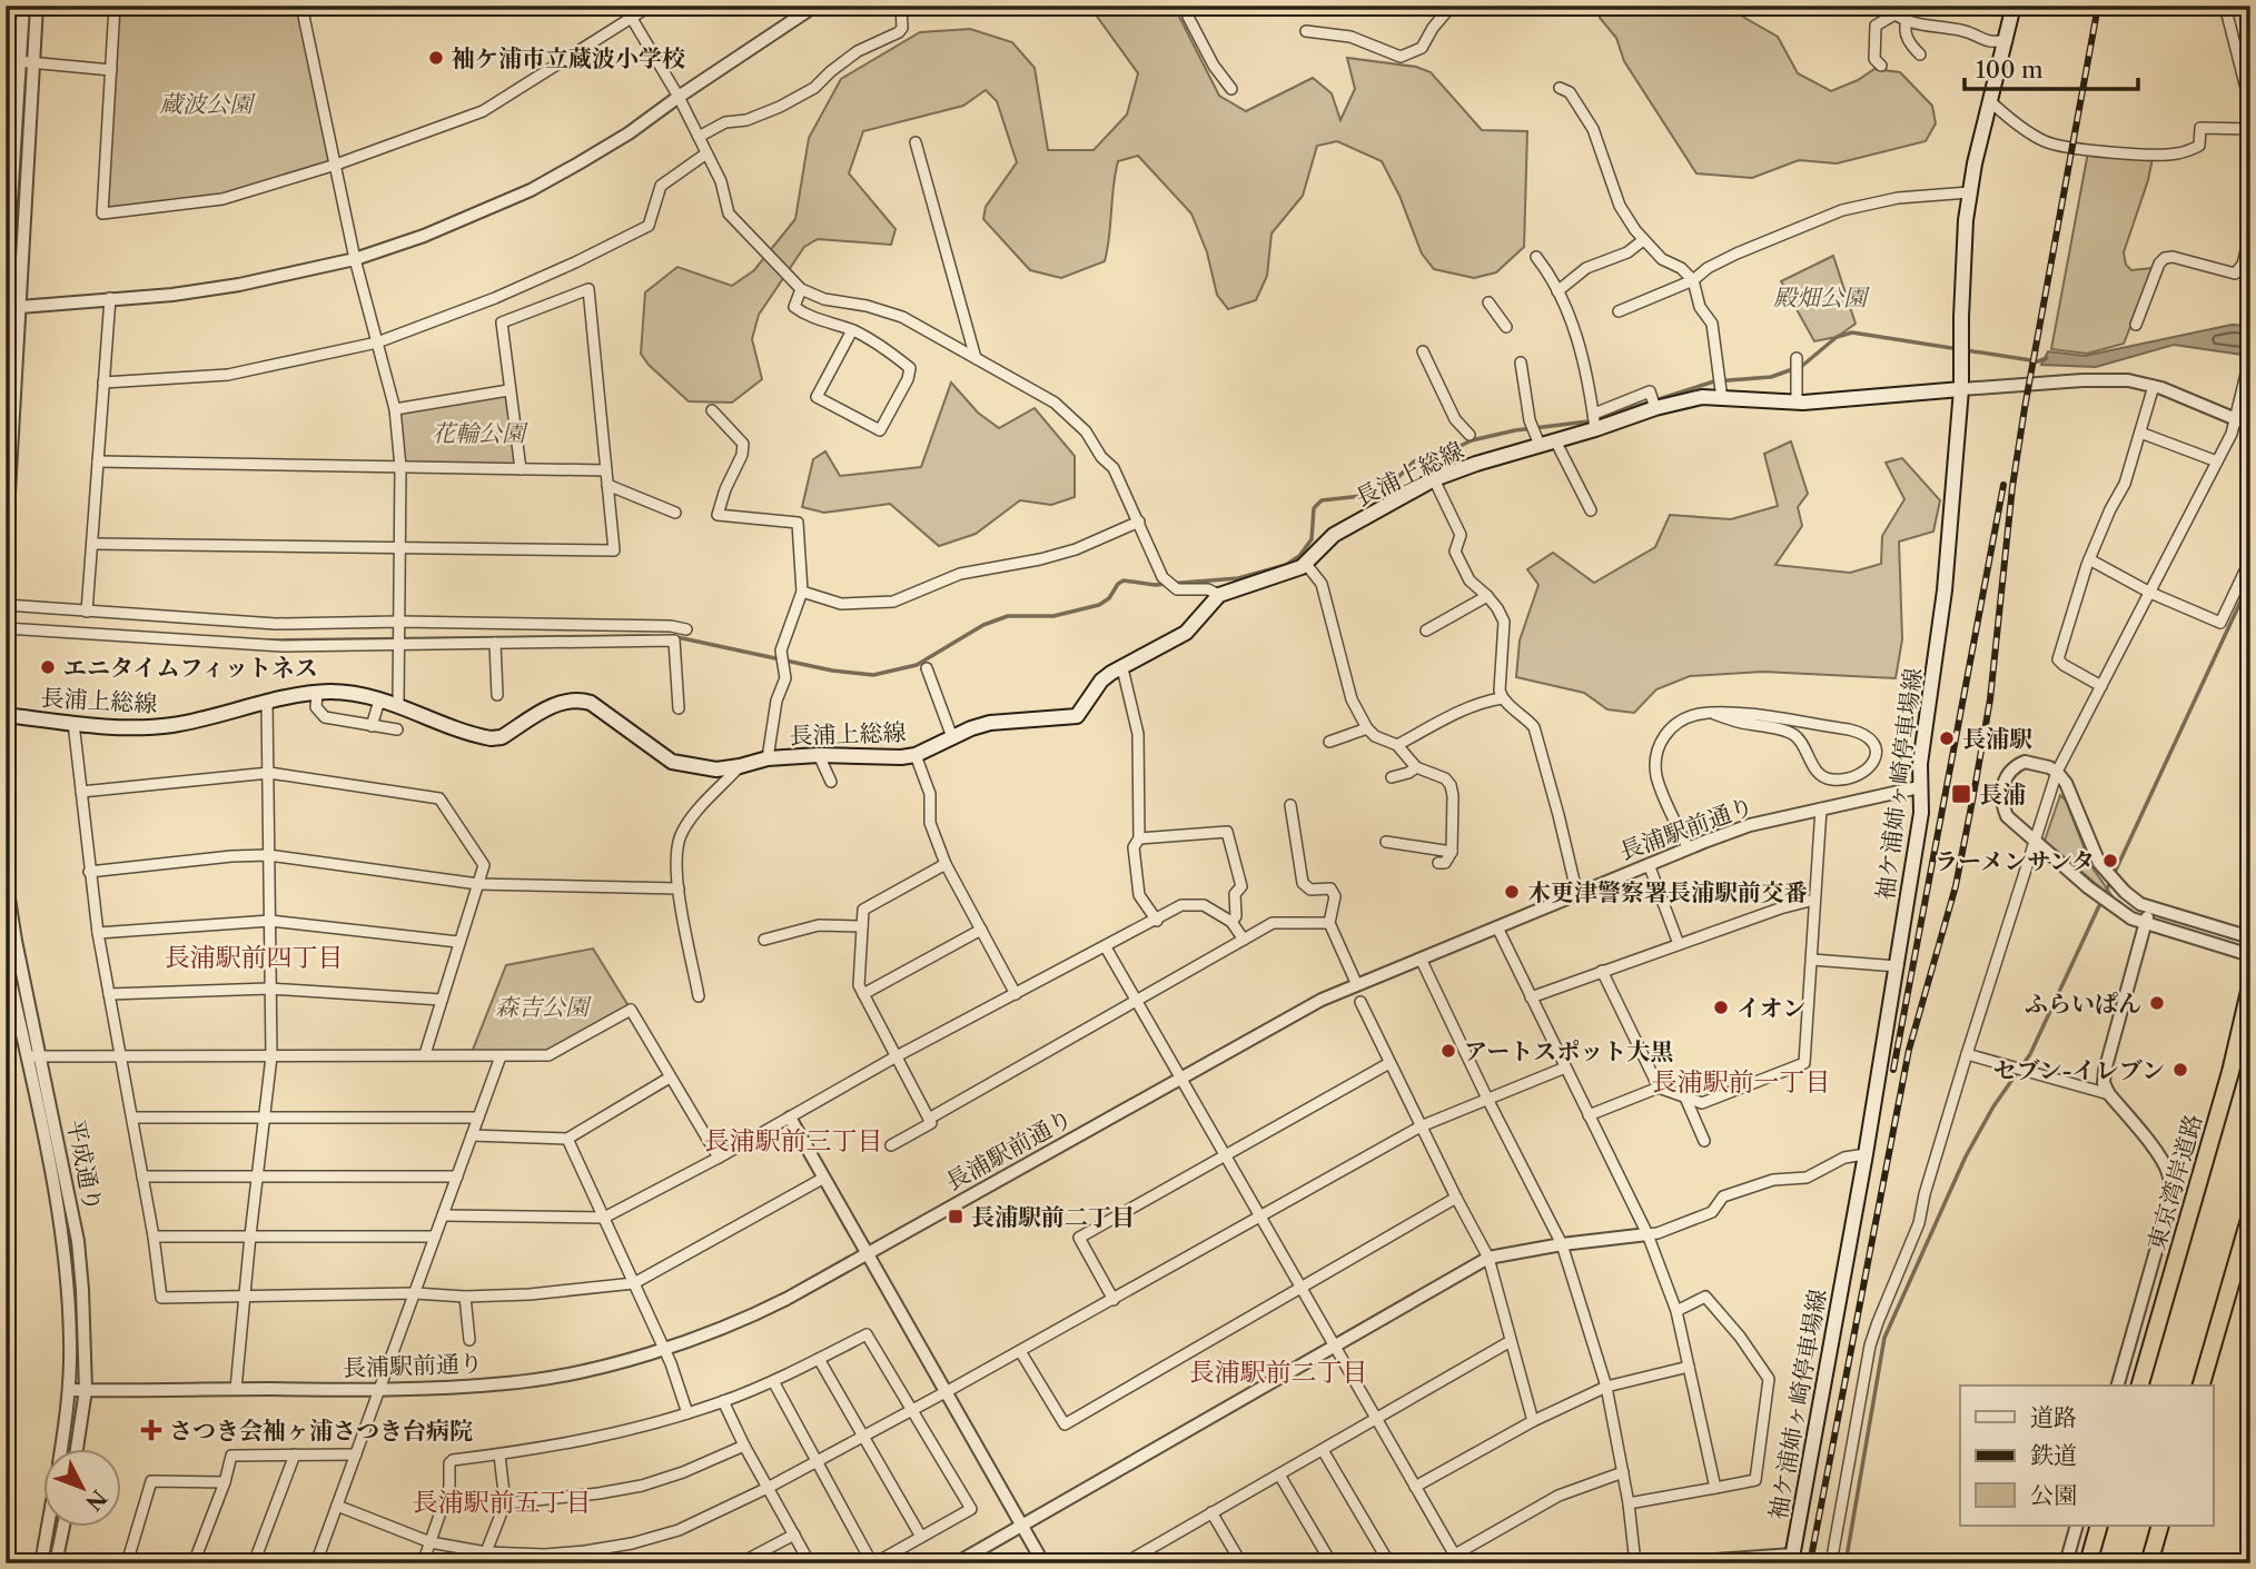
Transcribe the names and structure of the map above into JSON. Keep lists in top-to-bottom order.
{
  "streets": {
    "highway": ["東京湾岸道路"],
    "main road": ["長浦上総線", "袖ケ浦姉ヶ崎停車場線"],
    "street": ["長浦駅前通り", "平成通り"]
  },
  "crossings": [
    ["長浦上総線", "袖ケ浦姉ヶ崎停車場線"],
    ["袖ケ浦姉ヶ崎停車場線", "長浦駅前通り"],
    ["長浦駅前通り", "平成通り"]
  ],
  "districts": [
    "長浦駅前四丁目",
    "長浦駅前一丁目",
    "長浦駅前三丁目",
    "長浦駅前二丁目",
    "長浦駅前五丁目"
  ],
  "parks": [
    "蔵波公園",
    "殿畑公園",
    "花輪公園",
    "森吉公園"
  ],
  "places": {
    "other": [
      "袖ケ浦市立蔵波小学校",
      "エニタイムフィットネス",
      "長浦駅",
      "ラーメンサンタ",
      "木更津警察署長浦駅前交番",
      "ふらいぱん",
      "イオン",
      "アートスポット大黒",
      "セブン-イレブン"
    ],
    "transit": ["長浦", "長浦駅前二丁目"],
    "health": ["さつき会袖ヶ浦さつき台病院"]
  },
  "legend": ["道路", "鉄道", "公園"],
  "scale_bar": "100 m",
  "north": "bottom right"
}
